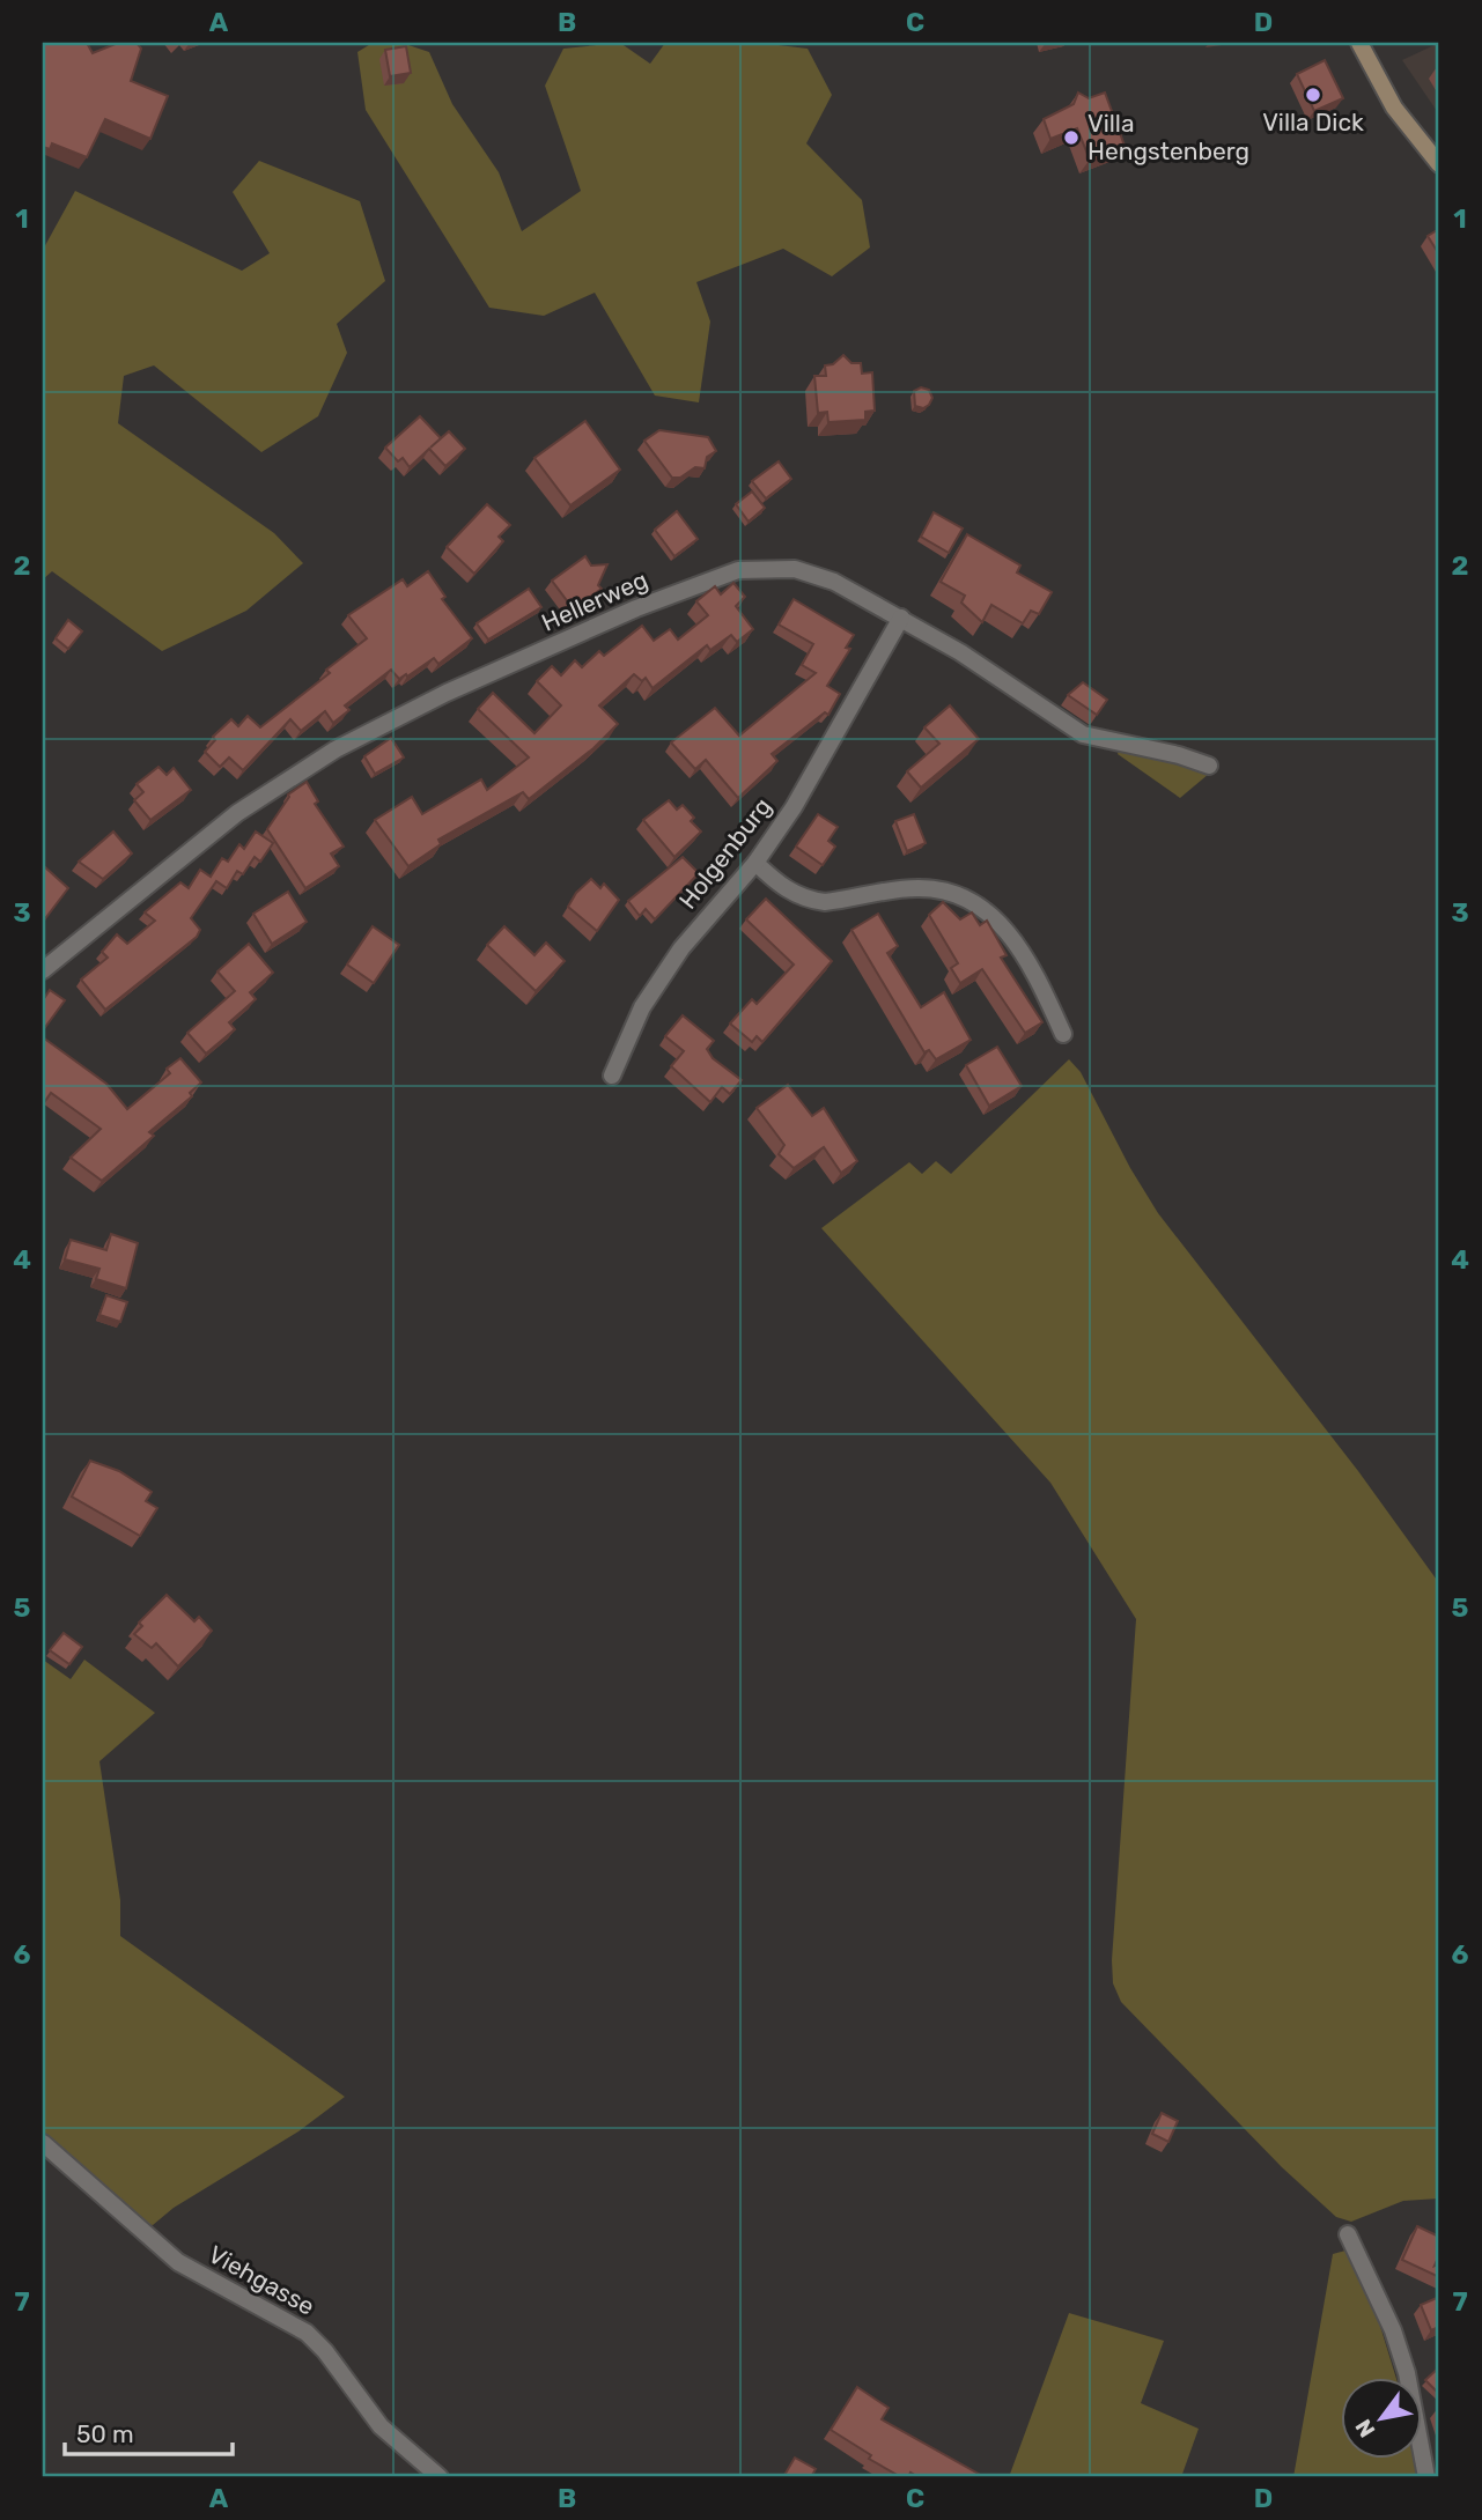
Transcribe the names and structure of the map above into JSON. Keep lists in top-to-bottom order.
{
  "streets": {
    "street": ["Hellerweg", "Holgenburg", "Viehgasse"]
  },
  "crossings": [
    ["Hellerweg", "Holgenburg"]
  ],
  "places": ["Villa Dick", "Villa Hengstenberg"],
  "scale_bar": "50 m",
  "north": "bottom left",
  "grid": {
    "columns": [
      "A",
      "B",
      "C",
      "D"
    ],
    "rows": [
      "1",
      "2",
      "3",
      "4",
      "5",
      "6",
      "7"
    ]
  }
}
